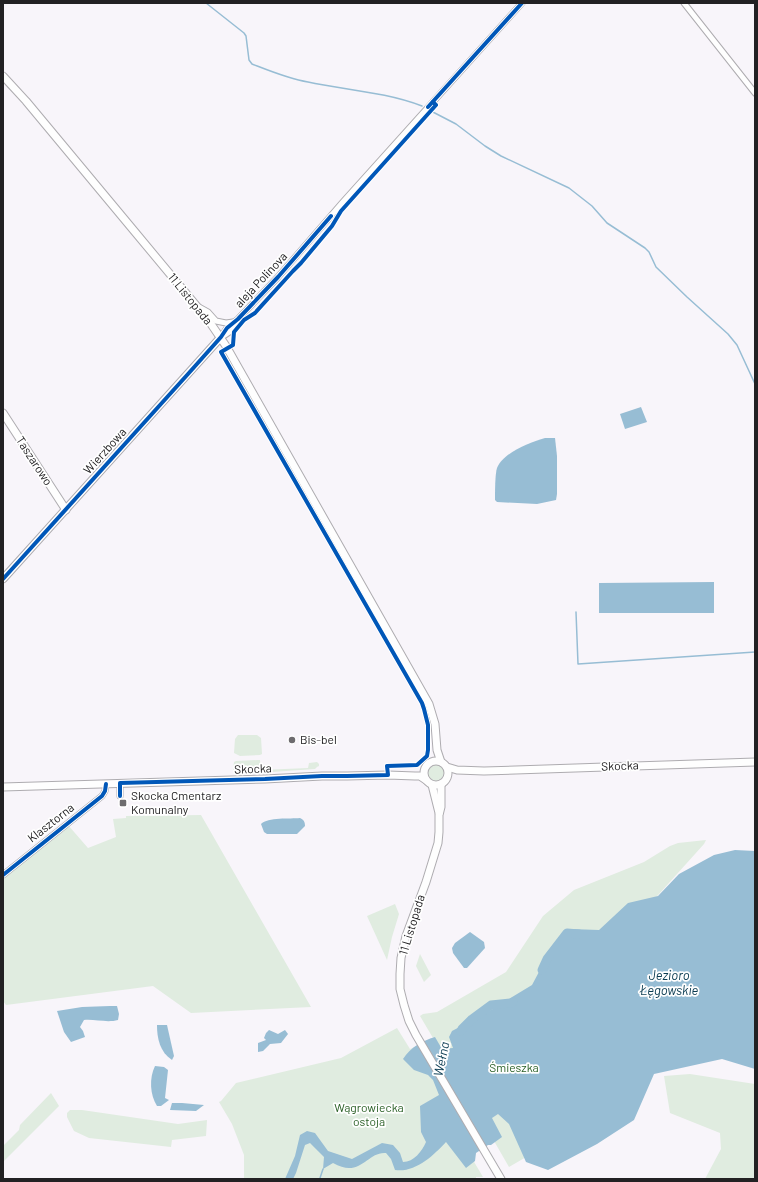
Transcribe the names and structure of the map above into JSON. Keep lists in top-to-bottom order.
{
  "streets": {
    "main road": [
      "11 Listopada",
      "Wierzbowa",
      "Taszarowo",
      "Skocka"
    ],
    "street": ["aleja Polinova", "Klasztorna"]
  },
  "crossings": [
    ["aleja Polinova", "11 Listopada"],
    ["aleja Polinova", "Wierzbowa"],
    ["11 Listopada", "Wierzbowa"],
    ["11 Listopada", "Skocka"],
    ["Wierzbowa", "Taszarowo"],
    ["Skocka", "Klasztorna"]
  ],
  "water": ["Jezioro Łęgowskie", "Wełna"],
  "parks": ["Śmieszka", "Wągrowiecka ostoja"],
  "places": {
    "other": ["Bis-bel"],
    "transit": ["Skocka Cmentarz Komunalny"]
  }
}
